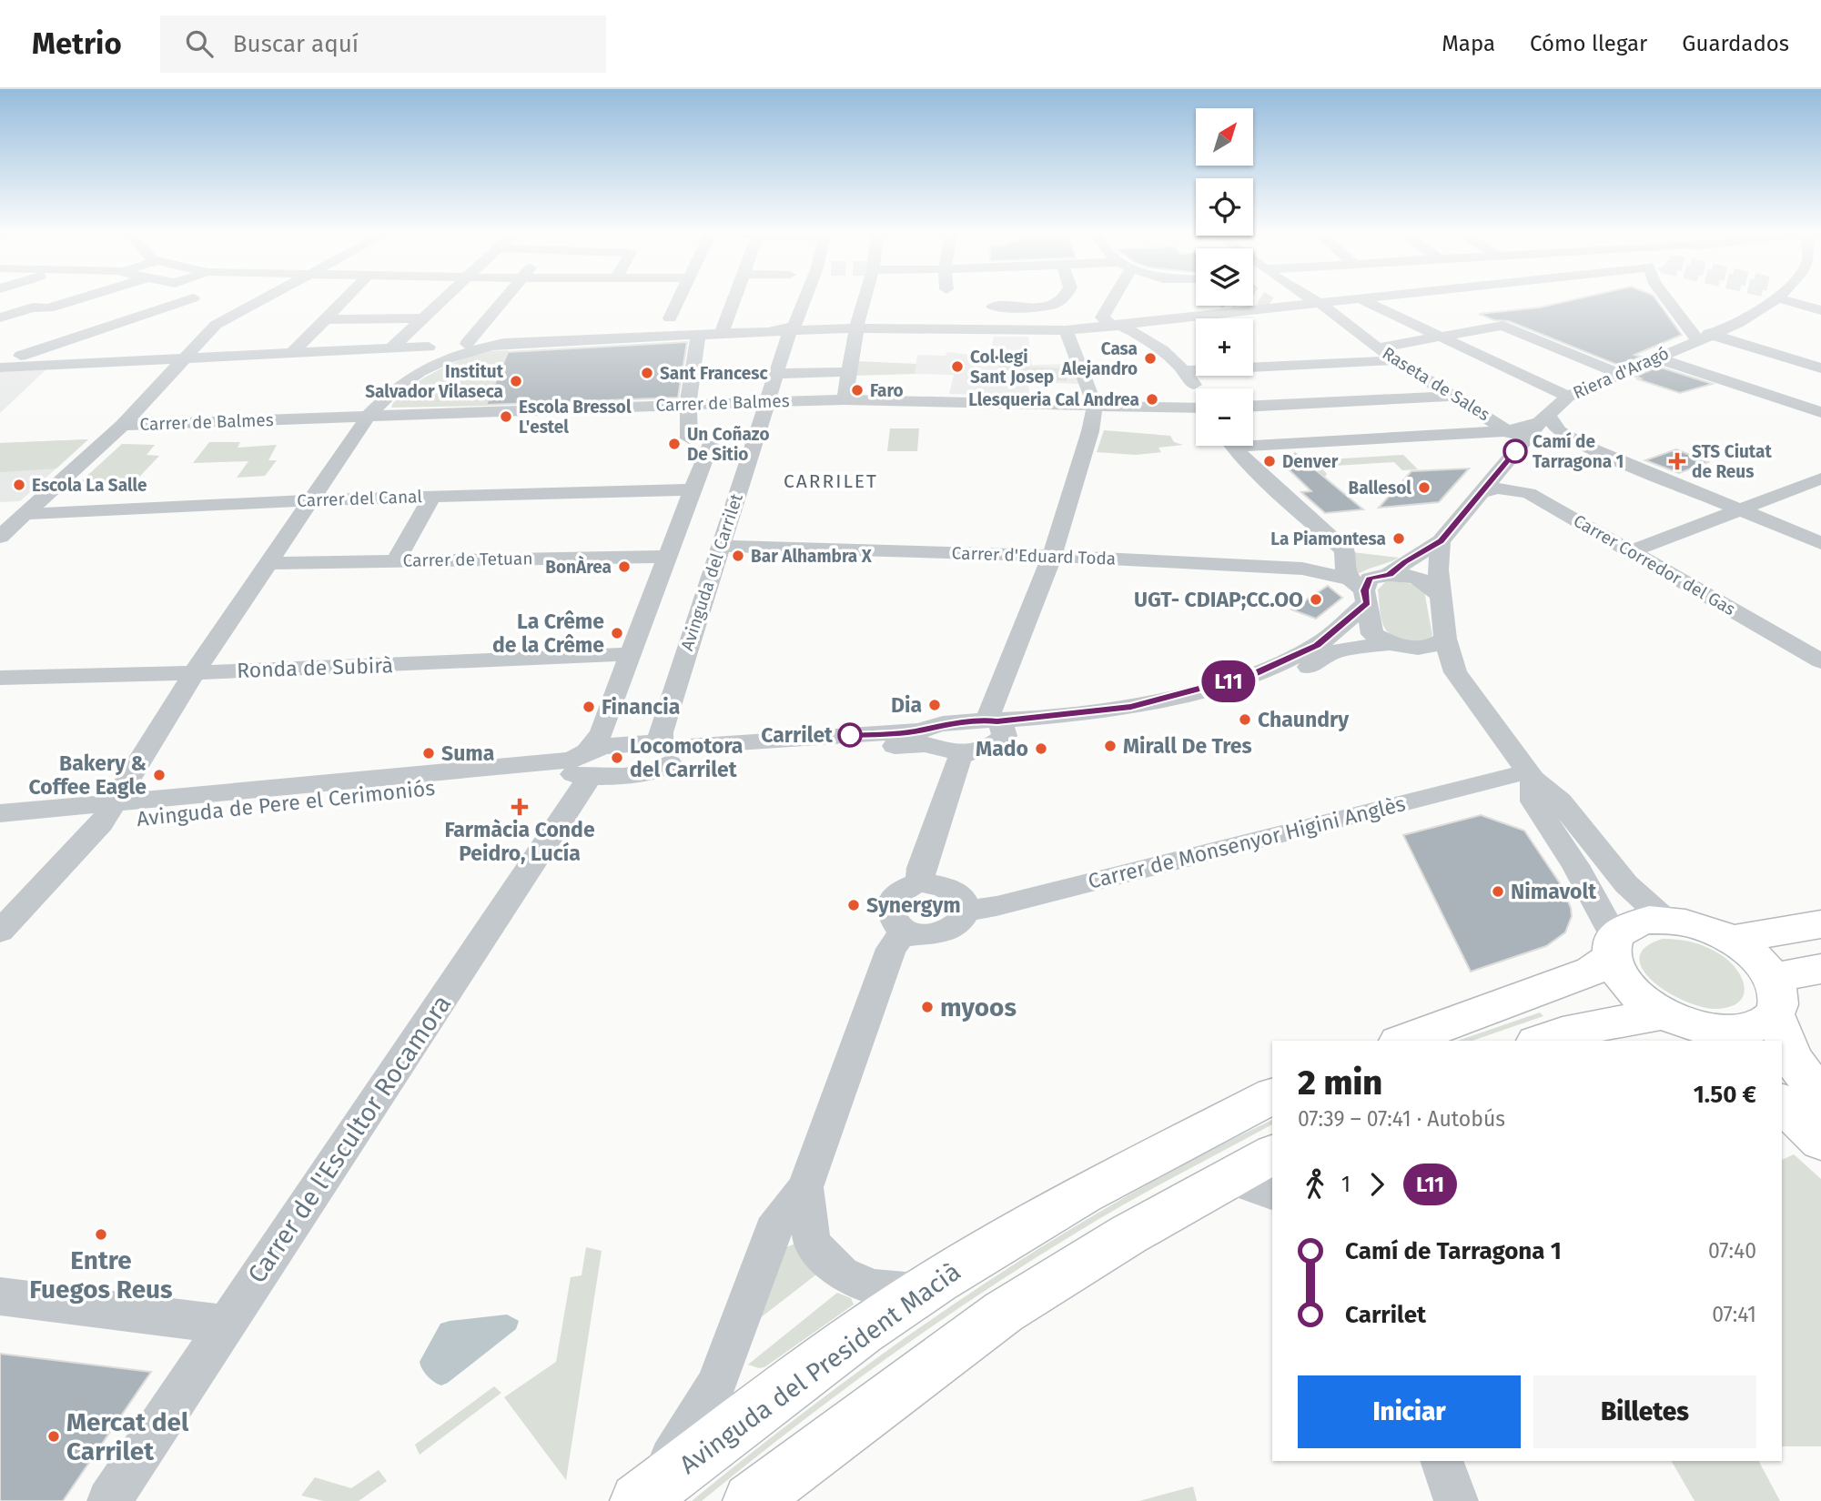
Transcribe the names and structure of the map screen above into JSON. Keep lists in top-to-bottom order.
{
  "streets": {
    "main road": ["Avinguda del President Macià"],
    "street": [
      "Riera d'Aragó",
      "Raseta de Sales",
      "Carrer de Balmes",
      "Carrer del Canal",
      "Carrer d'Eduard Toda",
      "Carrer de Tetuan",
      "Carrer Corredor del Gas",
      "Avinguda del Carrilet",
      "Ronda de Subirà",
      "Avinguda de Pere el Cerimoniós",
      "Carrer de Monsenyor Higini Anglès",
      "Carrer de l'Escultor Rocamora"
    ]
  },
  "crossings": [
    ["Riera d'Aragó", "Raseta de Sales"],
    ["Riera d'Aragó", "Carrer d'Eduard Toda"],
    ["Riera d'Aragó", "Carrer Corredor del Gas"],
    ["Carrer de Balmes", "Avinguda del Carrilet"],
    ["Carrer del Canal", "Carrer de l'Escultor Rocamora"],
    ["Carrer d'Eduard Toda", "Avinguda del Carrilet"],
    ["Carrer de Tetuan", "Carrer de l'Escultor Rocamora"],
    ["Ronda de Subirà", "Carrer de l'Escultor Rocamora"],
    ["Avinguda de Pere el Cerimoniós", "Carrer de l'Escultor Rocamora"]
  ],
  "districts": ["CARRILET"],
  "places": {
    "other": [
      "Casa Alejandro",
      "Col·legi Sant Josep",
      "Sant Francesc",
      "Institut Salvador Vilaseca",
      "Faro",
      "Llesqueria Cal Andrea",
      "Escola Bressol L'estel",
      "Un Coñazo De Sitio",
      "Camí de Tarragona 1",
      "Denver",
      "Escola La Salle",
      "Ballesol",
      "La Piamontesa",
      "Bar Alhambra X",
      "BonÀrea",
      "UGT- CDIAP;CC.OO",
      "La Crême de la Crême",
      "Dia",
      "Financia",
      "Chaundry",
      "Carrilet",
      "Mirall De Tres",
      "Mado",
      "Suma",
      "Locomotora del Carrilet",
      "Bakery & Coffee Eagle",
      "Nimavolt",
      "Synergym",
      "myoos",
      "Entre Fuegos Reus",
      "Mercat del Carrilet"
    ],
    "health": ["STS Ciutat de Reus", "Farmàcia Conde Peidro, Lucía"]
  },
  "lines": ["bus line L11"],
  "north": "top right",
  "page": {
    "header": "Metrio",
    "search": "Buscar aquí",
    "nav": ["Mapa", "Cómo llegar", "Guardados"],
    "on_map": "L11",
    "map_buttons": ["+", "−"],
    "heading": ["2 min", "07:39 – 07:41 · Autobús", "1.50 €"],
    "legs": ["1", "L11"],
    "list": [
      {
        "name": "Camí de Tarragona 1",
        "value": "07:40"
      },
      {
        "name": "Carrilet",
        "value": "07:41"
      }
    ],
    "buttons": ["Iniciar", "Billetes"]
  }
}
